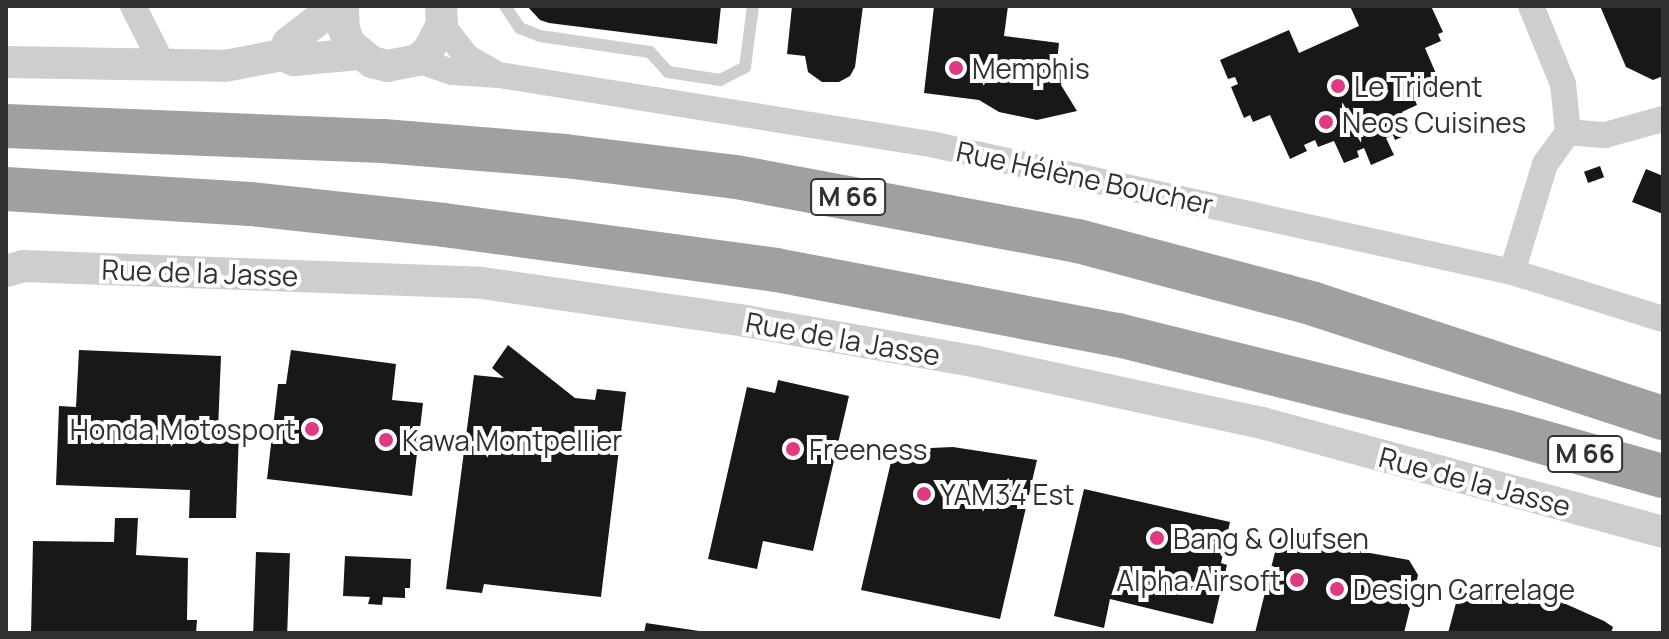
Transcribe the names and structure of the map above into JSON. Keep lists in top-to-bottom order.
{
  "streets": {
    "highway": ["M 66"],
    "street": ["Rue Hélène Boucher", "Rue de la Jasse"]
  },
  "places": [
    "Memphis",
    "Le Trident",
    "Neos Cuisines",
    "Honda Motosport",
    "Kawa Montpellier",
    "Freeness",
    "YAM34 Est",
    "Bang & Olufsen",
    "Alpha Airsoft",
    "Design Carrelage"
  ]
}
